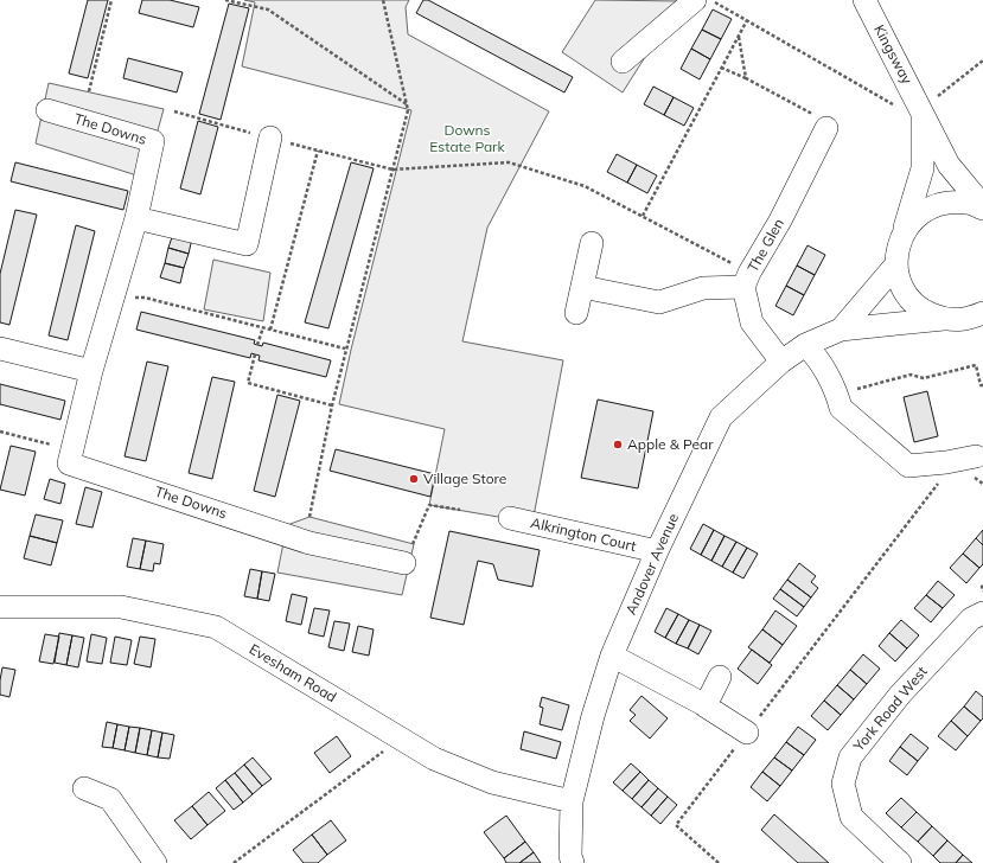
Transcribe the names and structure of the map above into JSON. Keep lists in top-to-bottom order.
{
  "streets": {
    "street": [
      "Kingsway",
      "The Downs",
      "The Glen",
      "Alkrington Court",
      "Andover Avenue",
      "Evesham Road",
      "York Road West"
    ]
  },
  "crossings": [
    ["Kingsway", "Andover Avenue"],
    ["The Glen", "Andover Avenue"],
    ["Alkrington Court", "Andover Avenue"],
    ["Andover Avenue", "Evesham Road"]
  ],
  "parks": ["Downs Estate Park"],
  "places": ["Apple & Pear", "Village Store"]
}
